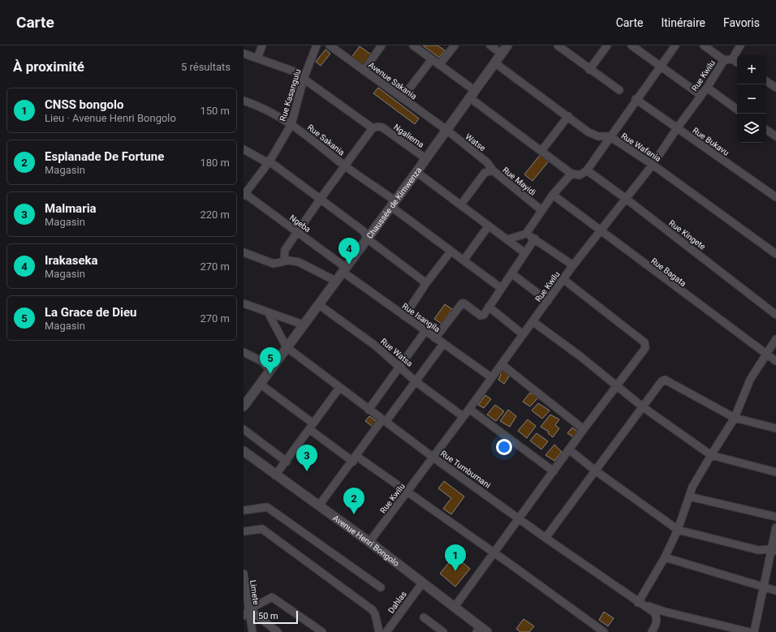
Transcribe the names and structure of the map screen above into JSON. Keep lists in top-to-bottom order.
{
  "streets": {
    "street": [
      "Rue Kwilu",
      "Avenue Sakania",
      "Rue Kasangulu",
      "Ngaliema",
      "Rue Sakania",
      "Rue Bukavu",
      "Watse",
      "Rue Wafania",
      "Rue Mayidi",
      "Chaussée de Kimwenza",
      "Ngeba",
      "Rue Kingete",
      "Rue Bagata",
      "Rue Isangila",
      "Rue Watsa",
      "Rue Tumbumani",
      "Avenue Henri Bongolo",
      "Limete",
      "Dahlas"
    ]
  },
  "crossings": [
    ["Rue Kwilu", "Rue Bukavu"],
    ["Rue Kwilu", "Rue Wafania"],
    ["Rue Kwilu", "Rue Kingete"],
    ["Rue Kwilu", "Rue Bagata"],
    ["Rue Kwilu", "Rue Isangila"],
    ["Rue Kwilu", "Rue Watsa"],
    ["Rue Kwilu", "Rue Tumbumani"],
    ["Rue Kwilu", "Avenue Henri Bongolo"],
    ["Avenue Sakania", "Watse"],
    ["Avenue Sakania", "Chaussée de Kimwenza"],
    ["Rue Kasangulu", "Rue Sakania"],
    ["Rue Kasangulu", "Ngeba"],
    ["Ngaliema", "Chaussée de Kimwenza"],
    ["Rue Sakania", "Chaussée de Kimwenza"],
    ["Watse", "Rue Mayidi"],
    ["Watse", "Chaussée de Kimwenza"],
    ["Rue Wafania", "Chaussée de Kimwenza"],
    ["Chaussée de Kimwenza", "Ngeba"],
    ["Chaussée de Kimwenza", "Rue Isangila"],
    ["Chaussée de Kimwenza", "Rue Watsa"],
    ["Chaussée de Kimwenza", "Rue Tumbumani"],
    ["Ngeba", "Rue Isangila"],
    ["Avenue Henri Bongolo", "Dahlas"]
  ],
  "scale_bar": "50 m",
  "page": {
    "header": "Carte",
    "nav": ["Carte", "Itinéraire", "Favoris"],
    "heading": ["À proximité", "5 résultats"],
    "map_buttons": ["+", "−"],
    "list": [
      {
        "mark": "1",
        "name": "CNSS bongolo",
        "note": "Lieu · Avenue Henri Bongolo",
        "value": "150 m"
      },
      {
        "mark": "2",
        "name": "Esplanade De Fortune",
        "note": "Magasin",
        "value": "180 m"
      },
      {
        "mark": "3",
        "name": "Malmaria",
        "note": "Magasin",
        "value": "220 m"
      },
      {
        "mark": "4",
        "name": "Irakaseka",
        "note": "Magasin",
        "value": "270 m"
      },
      {
        "mark": "5",
        "name": "La Grace de Dieu",
        "note": "Magasin",
        "value": "270 m"
      }
    ],
    "pins": [
      "4",
      "5",
      "3",
      "2",
      "1"
    ],
    "scale": "50 m"
  }
}
